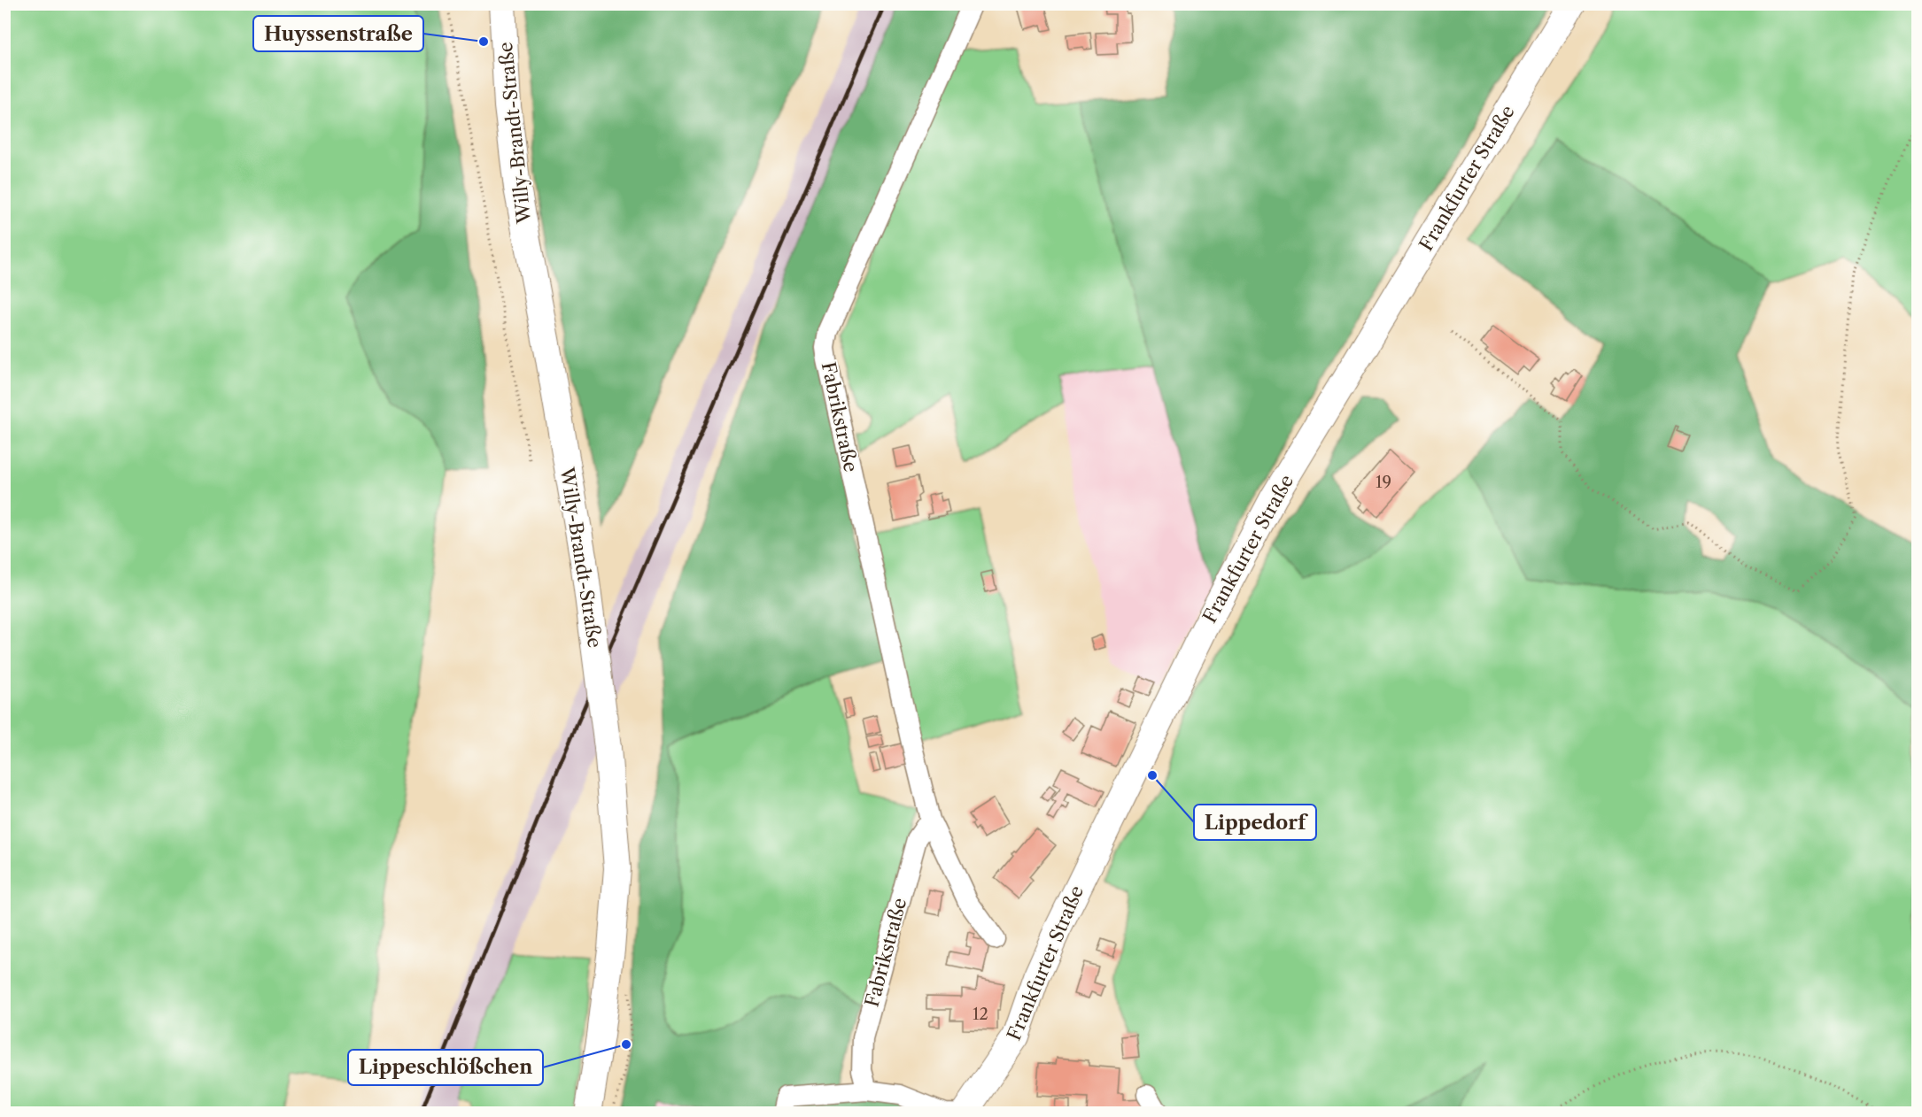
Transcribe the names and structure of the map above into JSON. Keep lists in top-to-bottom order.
{
  "streets": {
    "main road": ["Willy-Brandt-Straße", "Frankfurter Straße"],
    "street": ["Fabrikstraße"]
  },
  "places": ["Huyssenstraße", "Lippedorf", "Lippeschlößchen"],
  "house_numbers": ["19", "12"]
}
